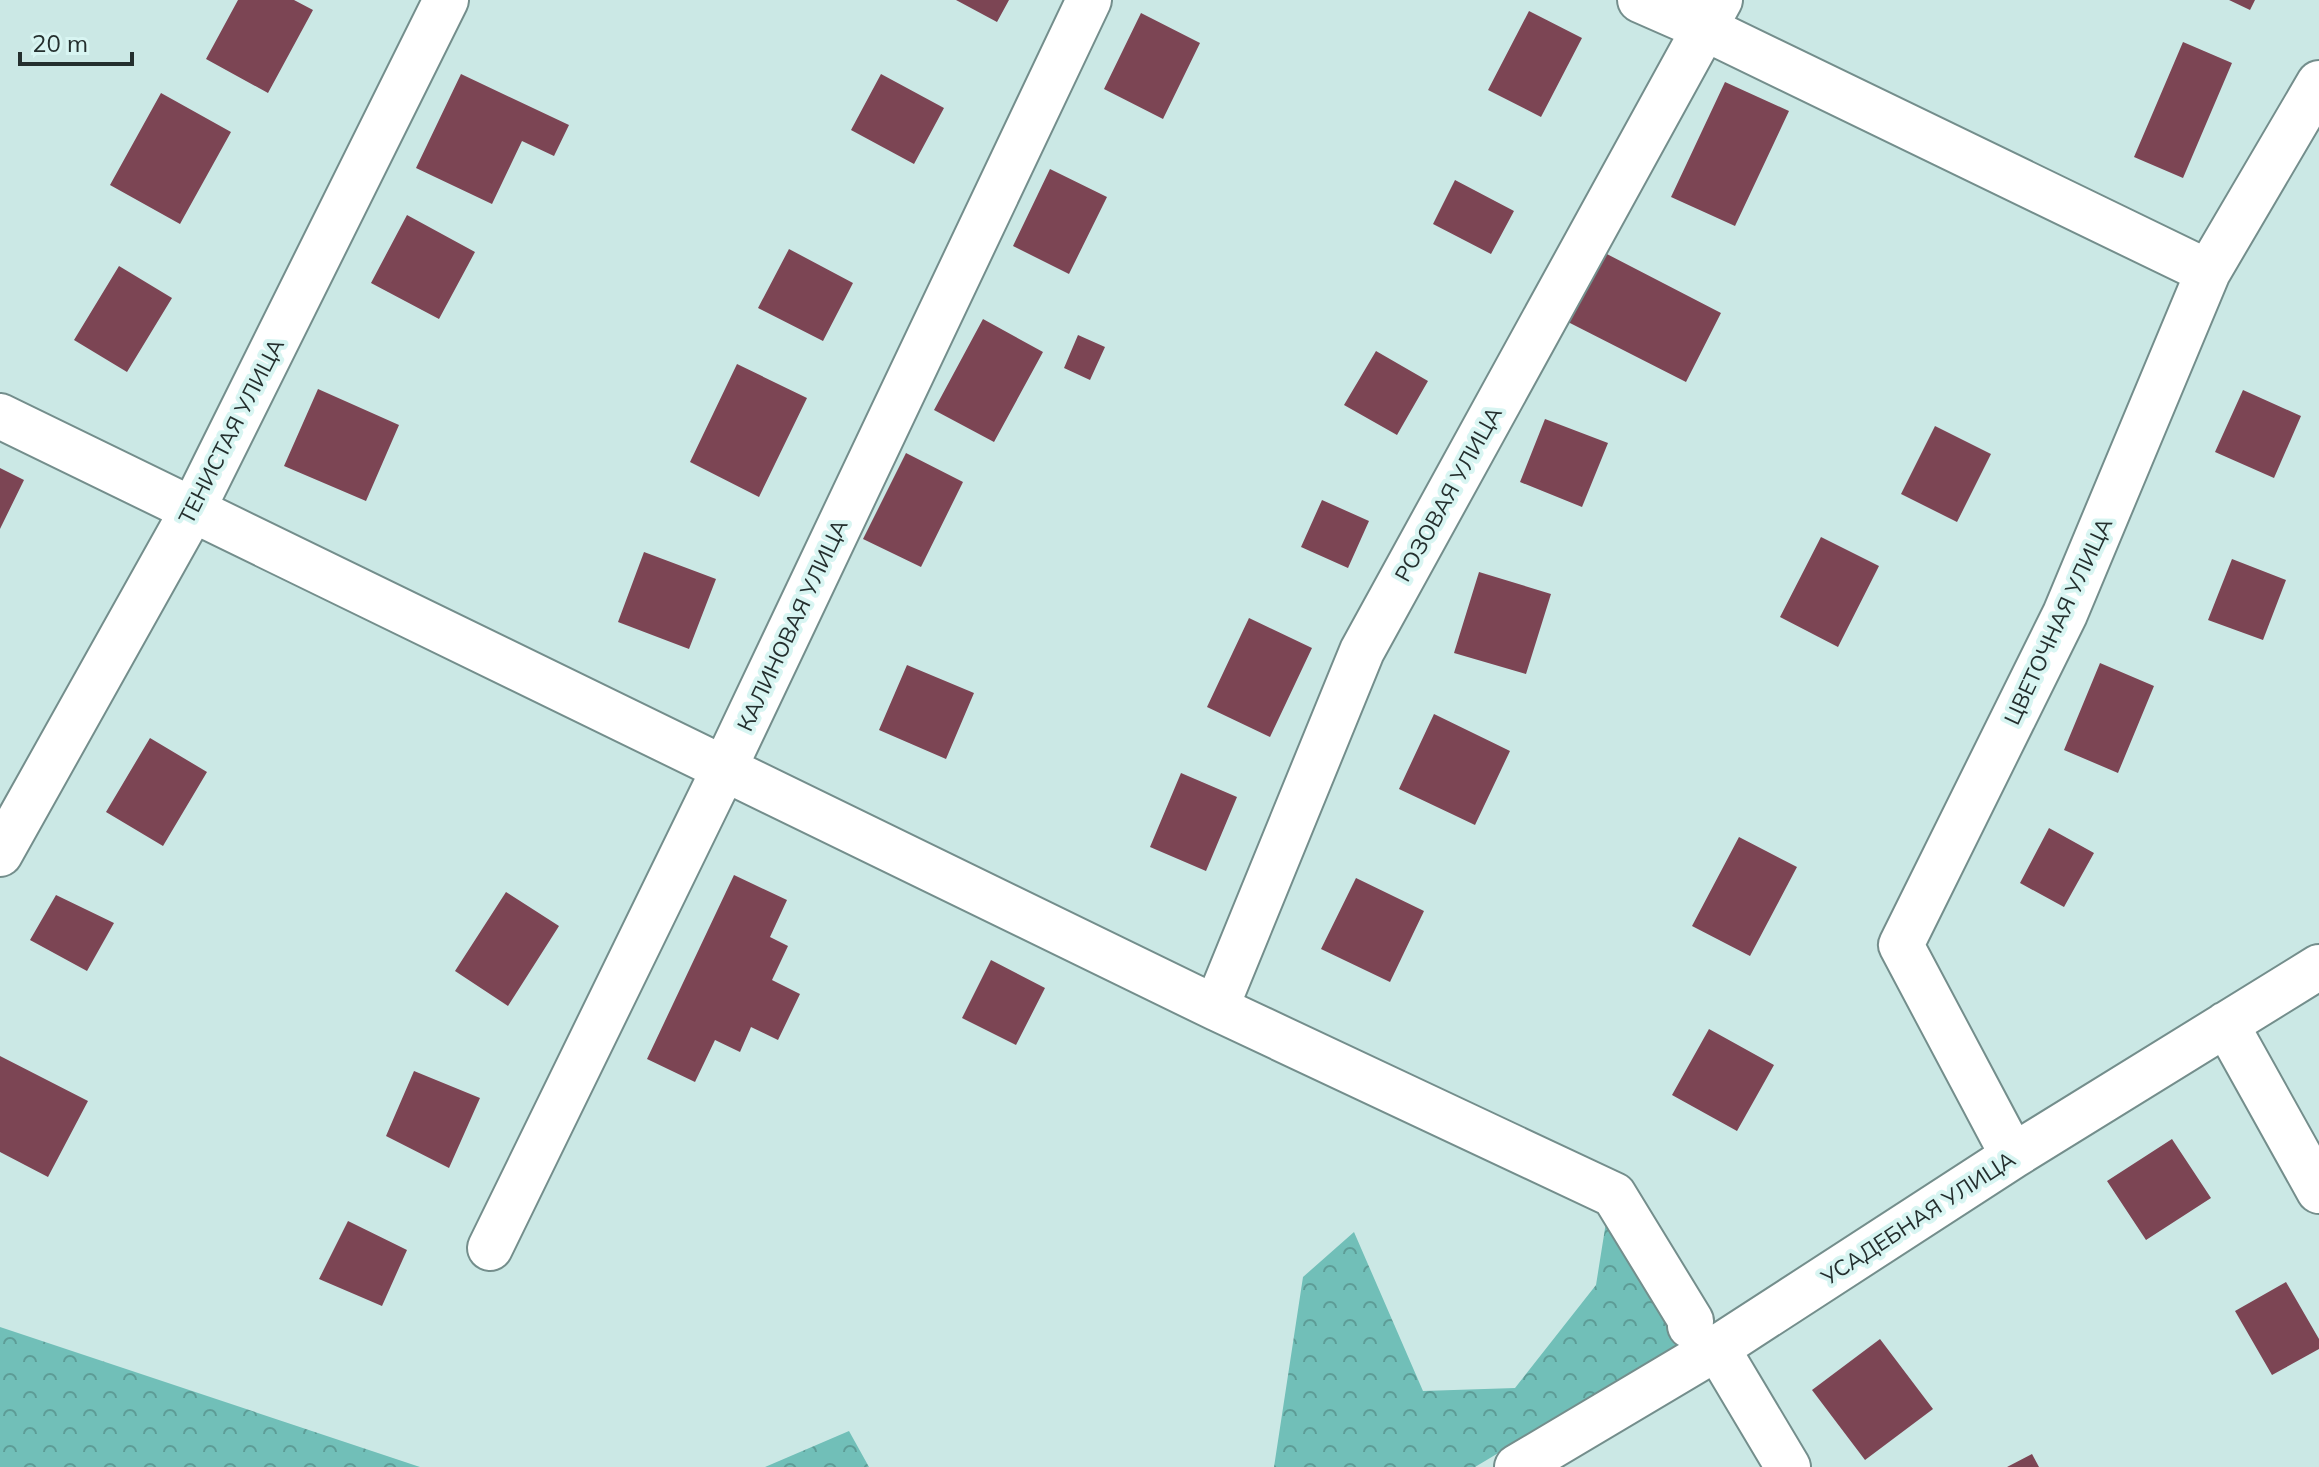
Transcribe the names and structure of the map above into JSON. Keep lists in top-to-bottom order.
{
  "streets": {
    "street": [
      "ТЕНИСТАЯ УЛИЦА",
      "РОЗОВАЯ УЛИЦА",
      "ЦВЕТОЧНАЯ УЛИЦА",
      "КАЛИНОВАЯ УЛИЦА",
      "УСАДЕБНАЯ УЛИЦА"
    ]
  },
  "crossings": [
    ["ЦВЕТОЧНАЯ УЛИЦА", "УСАДЕБНАЯ УЛИЦА"]
  ],
  "scale_bar": "20 m"
}
